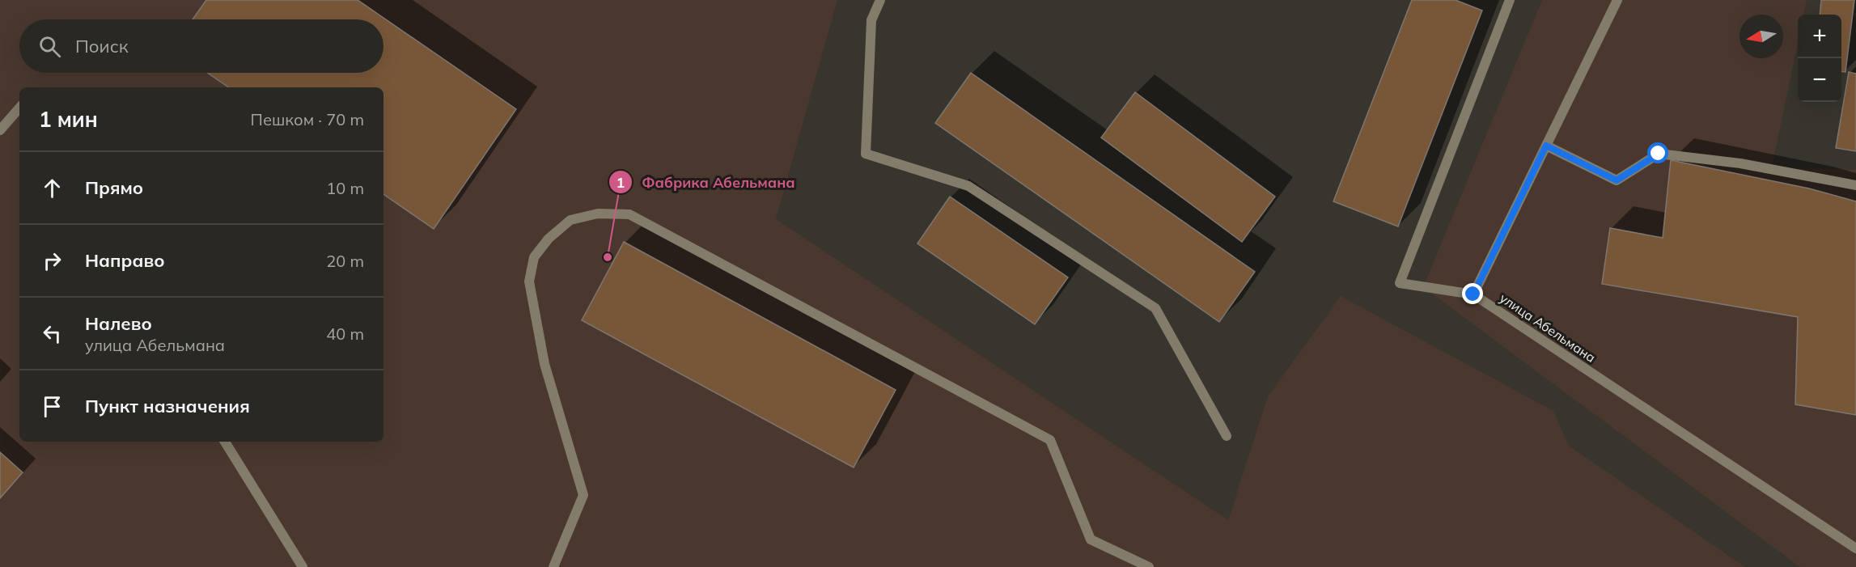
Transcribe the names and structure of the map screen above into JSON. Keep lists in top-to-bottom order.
{
  "streets": {
    "street": ["улица Абельмана"]
  },
  "places": ["Фабрика Абельмана"],
  "north": "left",
  "page": {
    "map_buttons": ["+", "−"],
    "search": "Поиск",
    "heading": ["1 мин", "Пешком · 70 m"],
    "list": [
      ["Прямо", "10 m"],
      ["Направо", "20 m"],
      ["Налево", "улица Абельмана", "40 m"],
      "Пункт назначения"
    ]
  }
}
